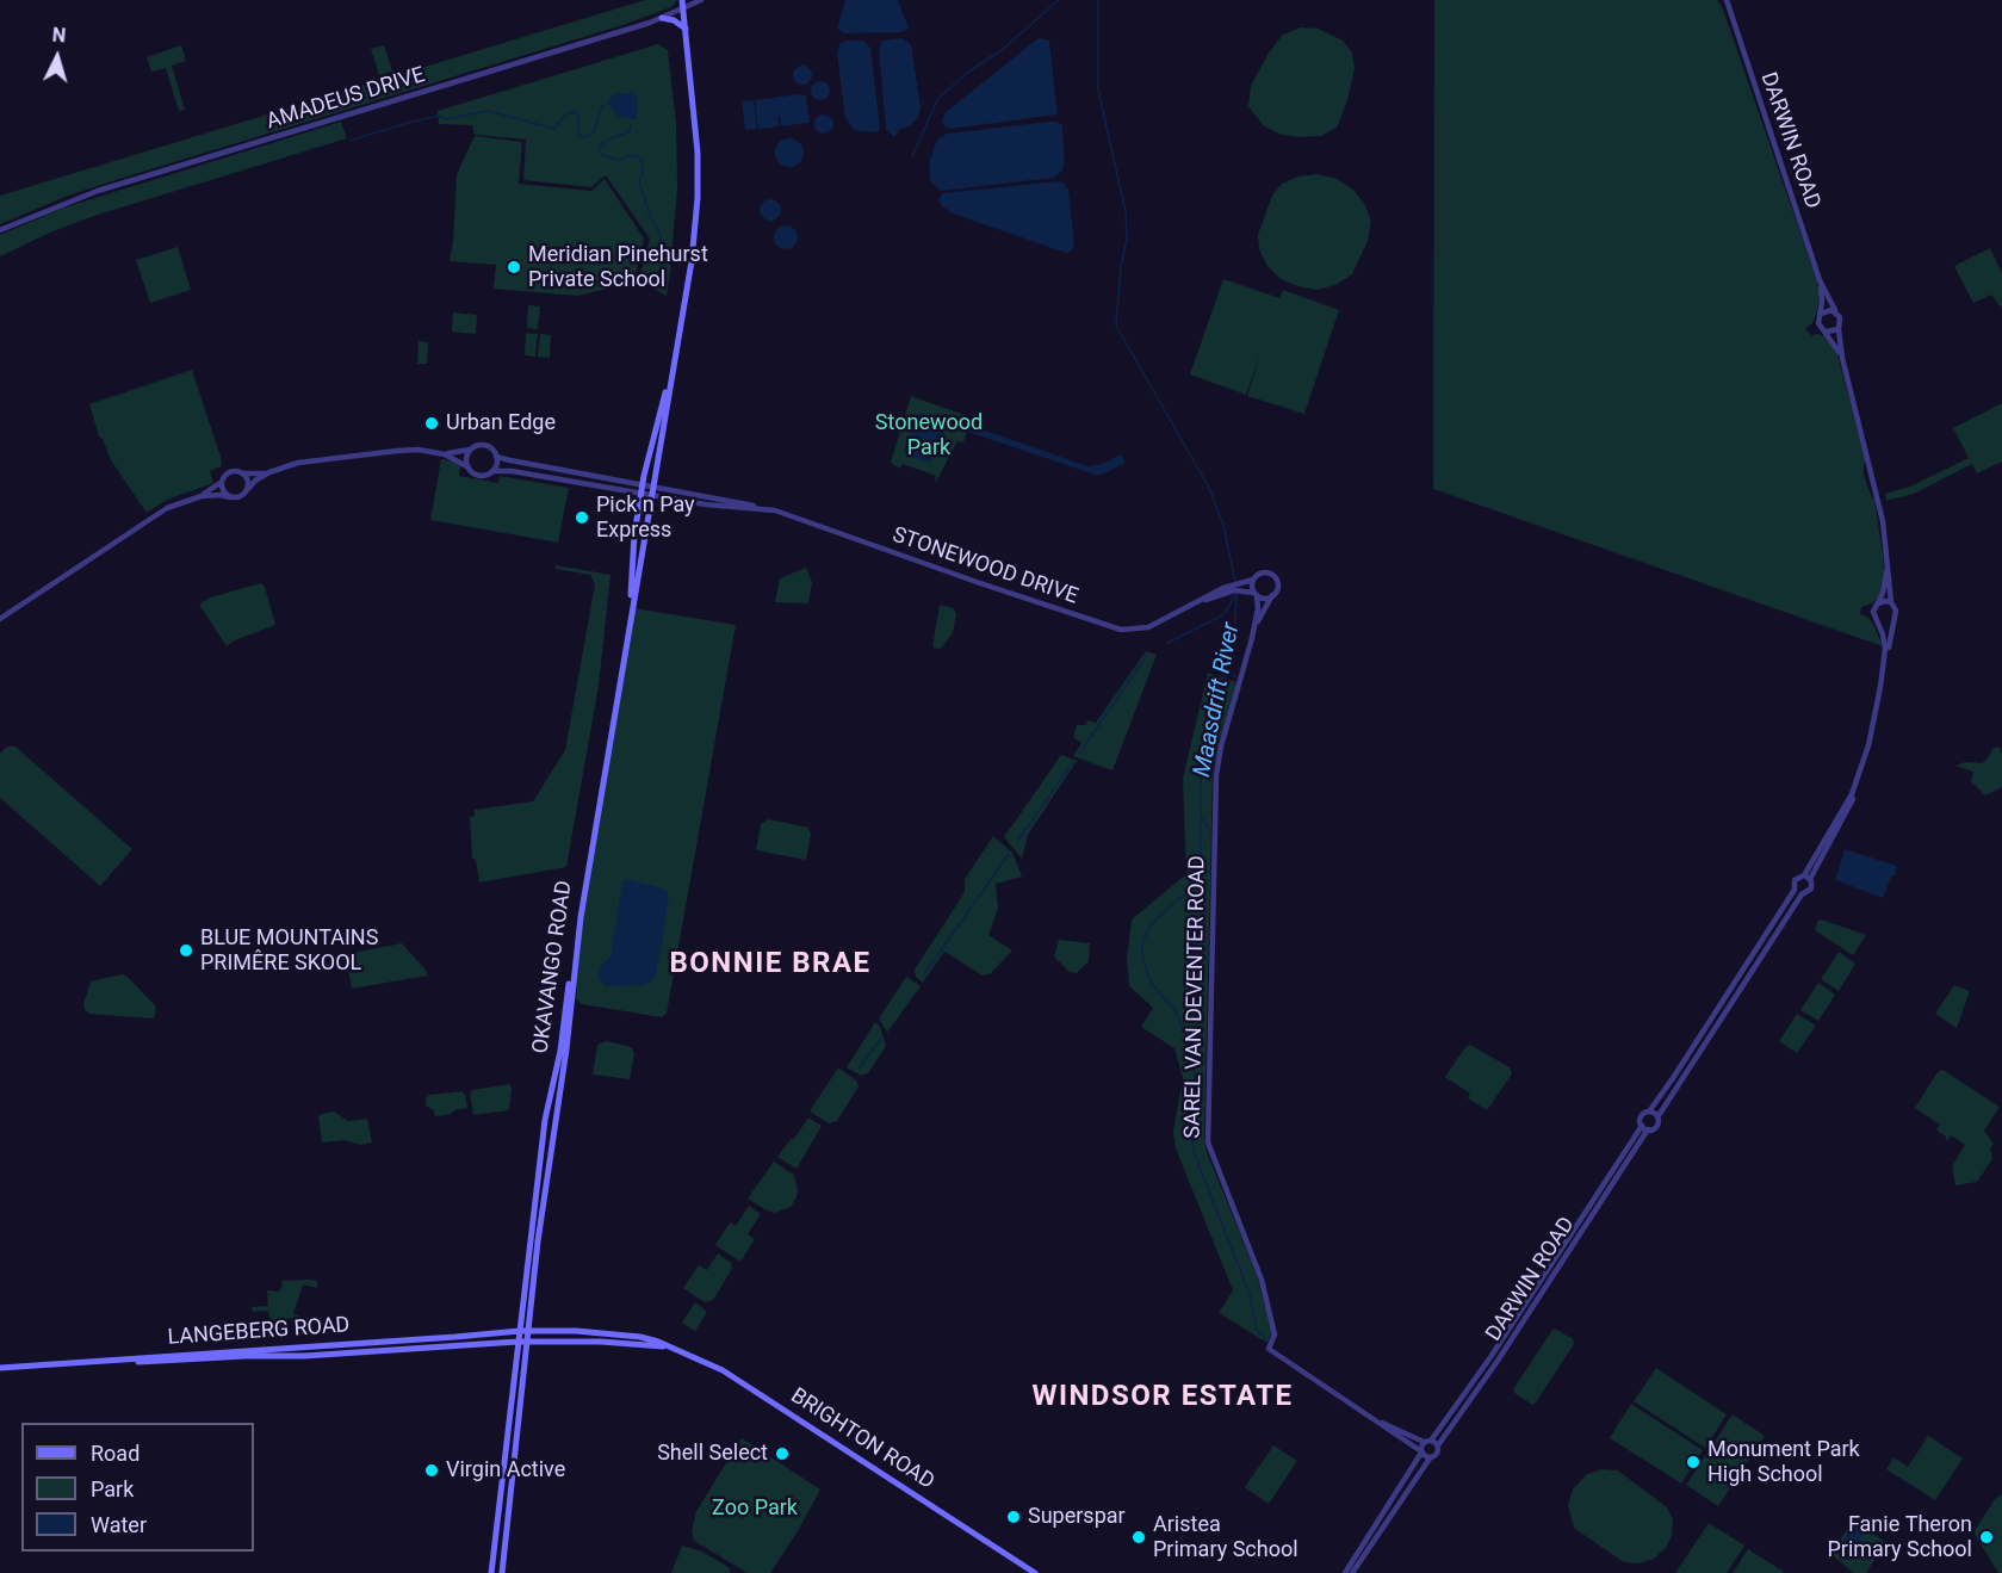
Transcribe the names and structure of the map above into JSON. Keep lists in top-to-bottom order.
{
  "streets": {
    "main road": ["OKAVANGO ROAD", "LANGEBERG ROAD", "BRIGHTON ROAD"],
    "street": [
      "AMADEUS DRIVE",
      "DARWIN ROAD",
      "STONEWOOD DRIVE",
      "SAREL VAN DEVENTER ROAD"
    ]
  },
  "crossings": [
    ["AMADEUS DRIVE", "OKAVANGO ROAD"],
    ["STONEWOOD DRIVE", "OKAVANGO ROAD"],
    ["STONEWOOD DRIVE", "SAREL VAN DEVENTER ROAD"],
    ["OKAVANGO ROAD", "LANGEBERG ROAD"],
    ["OKAVANGO ROAD", "BRIGHTON ROAD"],
    ["LANGEBERG ROAD", "BRIGHTON ROAD"]
  ],
  "districts": ["BONNIE BRAE", "WINDSOR ESTATE"],
  "water": ["Maasdrift River"],
  "parks": ["Stonewood Park", "Zoo Park"],
  "places": [
    "Meridian Pinehurst Private School",
    "Urban Edge",
    "Pick n Pay Express",
    "BLUE MOUNTAINS PRIMÊRE SKOOL",
    "Shell Select",
    "Monument Park High School",
    "Virgin Active",
    "Superspar",
    "Aristea Primary School",
    "Fanie Theron Primary School"
  ],
  "legend": ["Road", "Park", "Water"],
  "north": "top"
}
